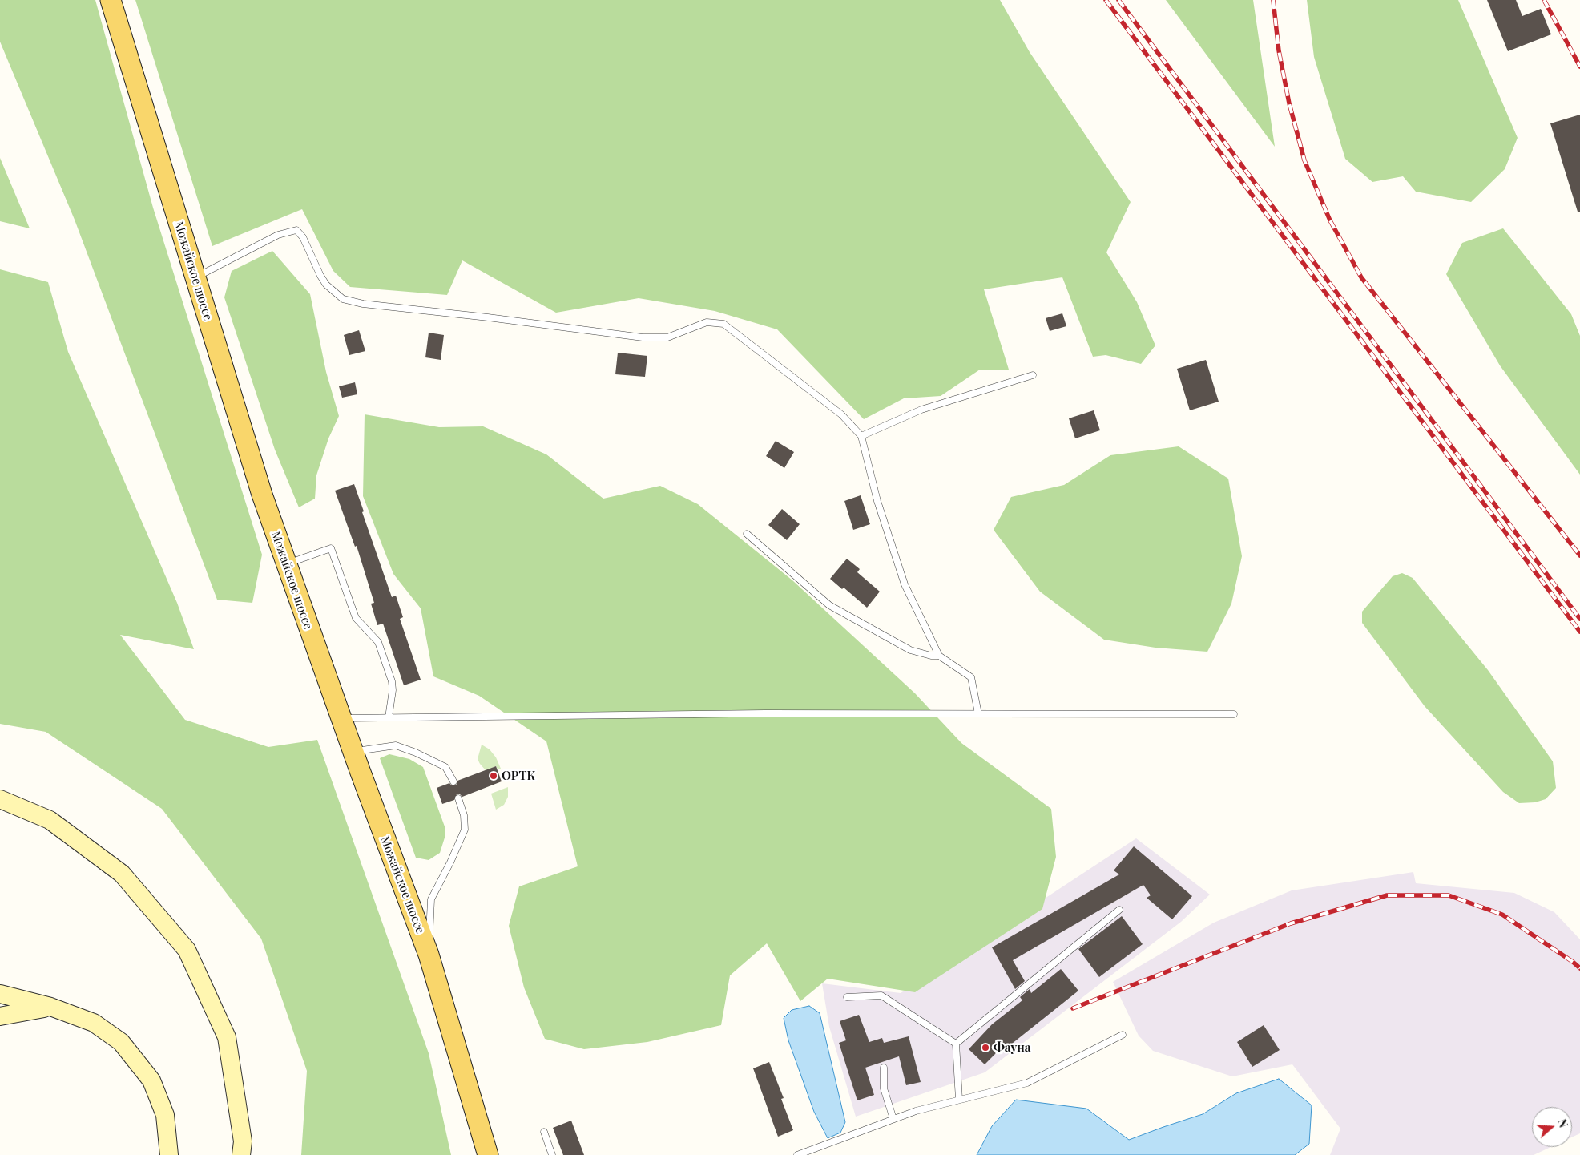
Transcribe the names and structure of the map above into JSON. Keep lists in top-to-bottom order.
{
  "streets": {
    "main road": ["Можайское шоссе"]
  },
  "places": ["ОРТК", "Фауна"],
  "north": "right"
}
